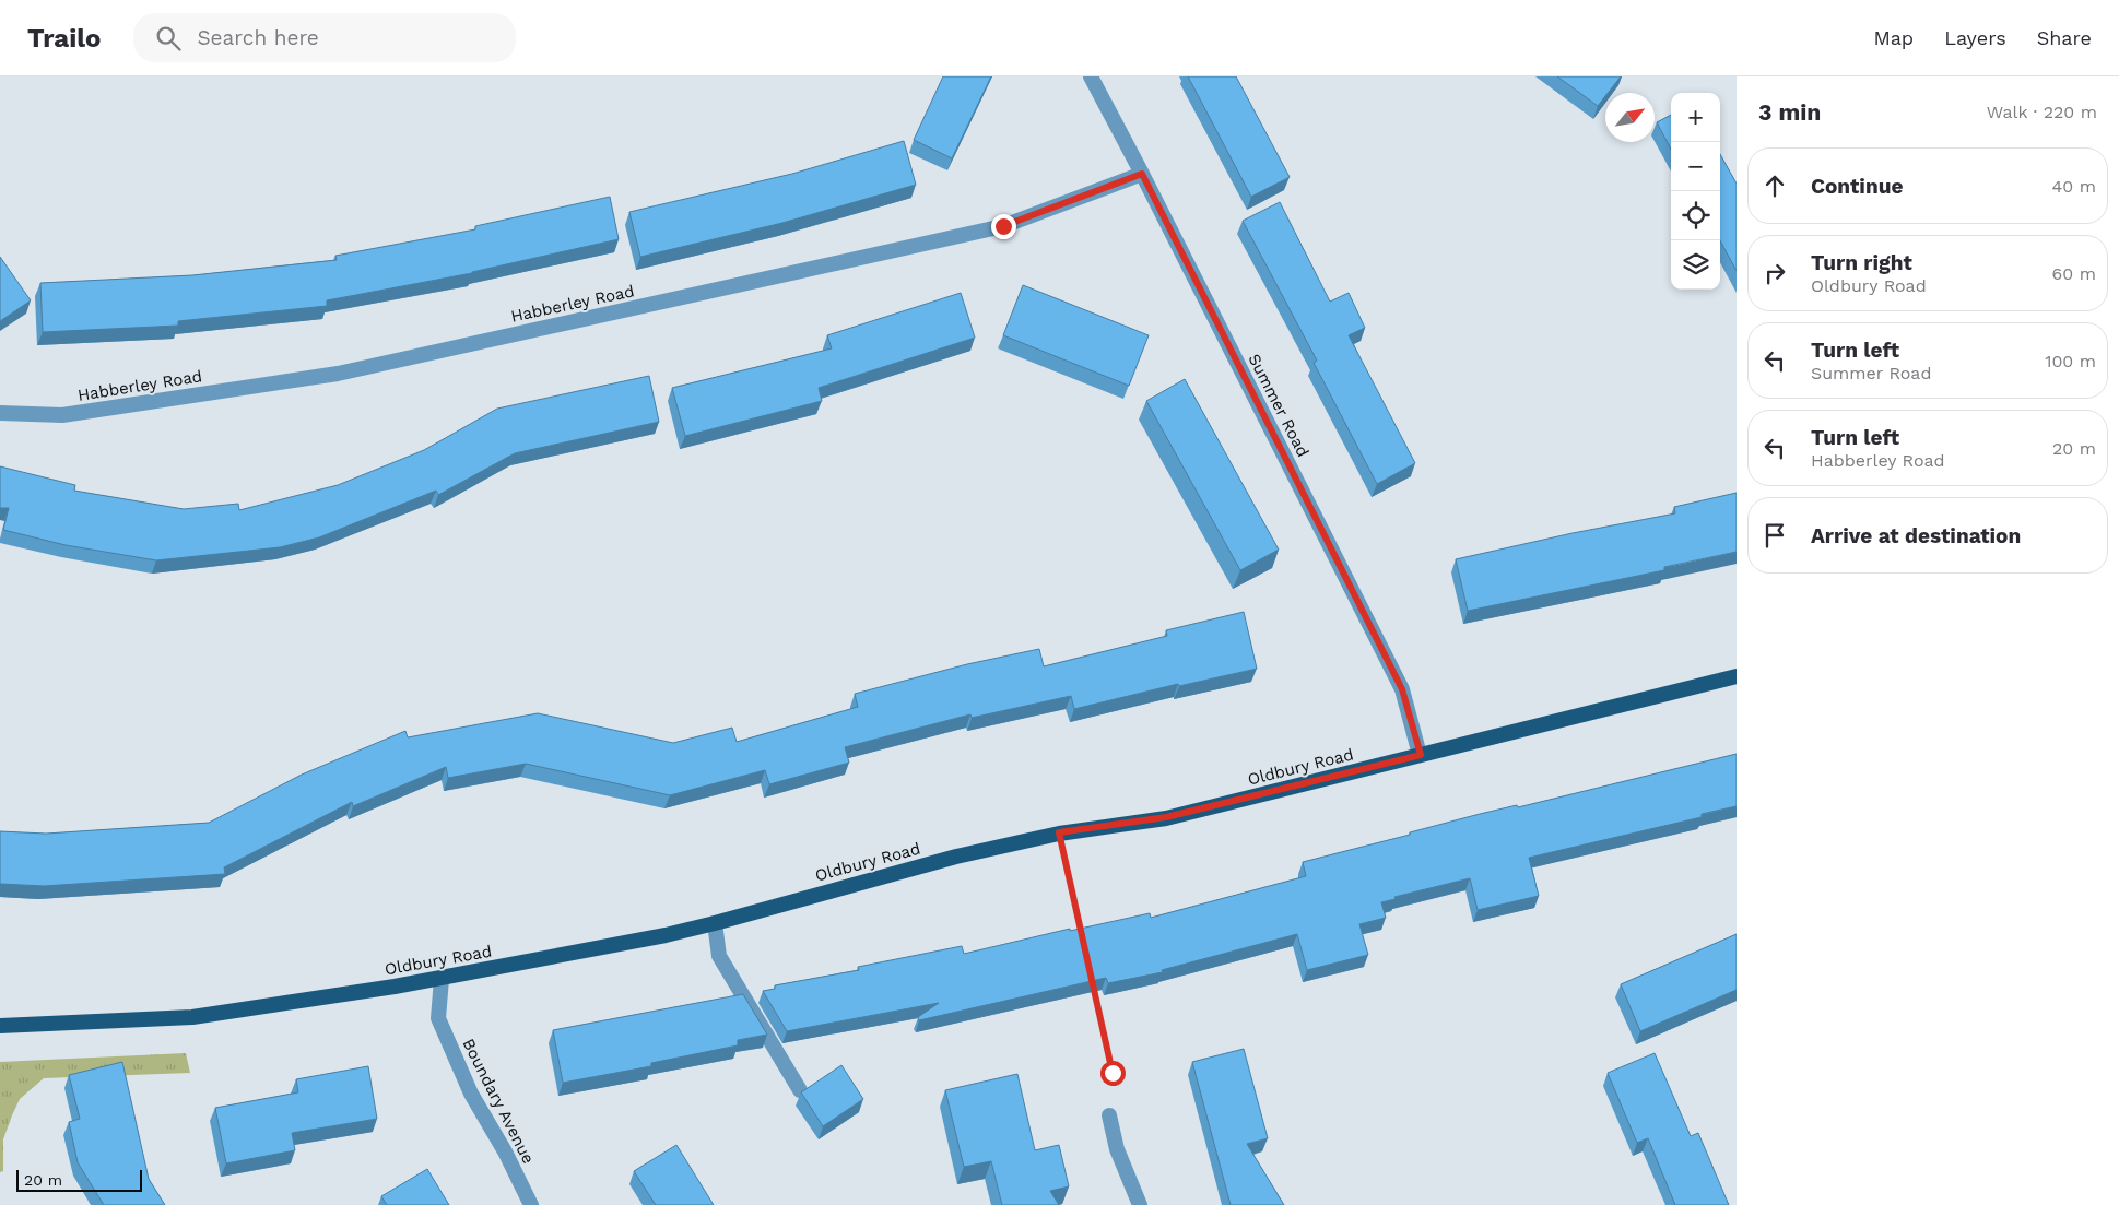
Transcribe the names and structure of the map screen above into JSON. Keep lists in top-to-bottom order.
{
  "streets": {
    "main road": ["Oldbury Road"],
    "street": ["Habberley Road", "Summer Road", "Boundary Avenue"]
  },
  "crossings": [
    ["Habberley Road", "Summer Road"],
    ["Summer Road", "Oldbury Road"],
    ["Oldbury Road", "Boundary Avenue"]
  ],
  "scale_bar": "20 m",
  "north": "top right",
  "page": {
    "header": "Trailo",
    "search": "Search here",
    "nav": ["Map", "Layers", "Share"],
    "heading": ["3 min", "Walk · 220 m"],
    "map_buttons": ["+", "−"],
    "list": [
      ["Continue", "40 m"],
      ["Turn right", "Oldbury Road", "60 m"],
      ["Turn left", "Summer Road", "100 m"],
      ["Turn left", "Habberley Road", "20 m"],
      "Arrive at destination"
    ],
    "scale": "20 m"
  }
}
